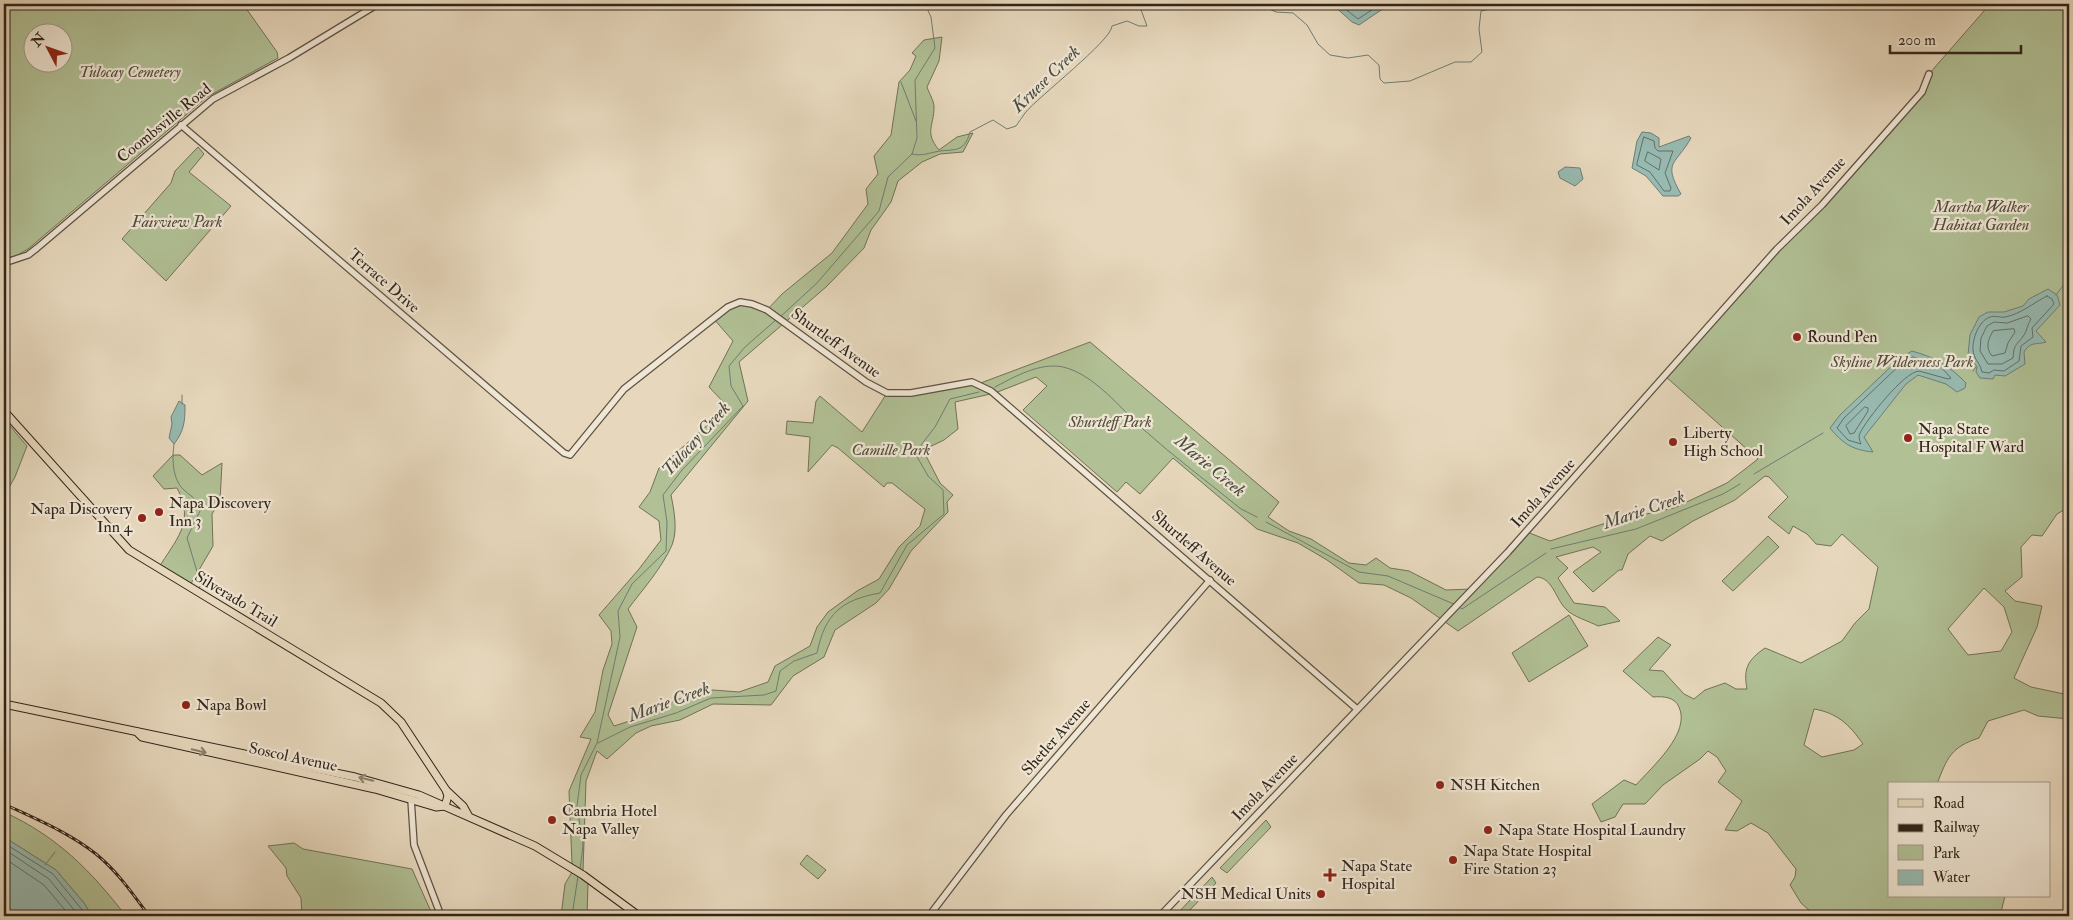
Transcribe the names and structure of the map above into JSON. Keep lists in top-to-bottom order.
{
  "streets": {
    "main road": ["Silverado Trail", "Soscol Avenue"],
    "street": [
      "Coombsville Road",
      "Imola Avenue",
      "Terrace Drive",
      "Shurtleff Avenue",
      "Shetler Avenue"
    ]
  },
  "crossings": [
    ["Coombsville Road", "Terrace Drive"],
    ["Imola Avenue", "Shurtleff Avenue"],
    ["Terrace Drive", "Shurtleff Avenue"],
    ["Shurtleff Avenue", "Shetler Avenue"],
    ["Silverado Trail", "Soscol Avenue"]
  ],
  "water": ["Kruese Creek", "Tulocay Creek", "Marie Creek"],
  "parks": [
    "Tulocay Cemetery",
    "Martha Walker Habitat Garden",
    "Fairview Park",
    "Skyline Wilderness Park",
    "Shurtleff Park",
    "Camille Park"
  ],
  "places": {
    "other": [
      "Round Pen",
      "Napa State Hospital F Ward",
      "Liberty High School",
      "Napa Discovery Inn 3",
      "Napa Discovery Inn 4",
      "Napa Bowl",
      "NSH Kitchen",
      "Cambria Hotel Napa Valley",
      "Napa State Hospital Laundry",
      "Napa State Hospital Fire Station 23",
      "NSH Medical Units"
    ],
    "health": ["Napa State Hospital"]
  },
  "legend": [
    "Road",
    "Railway",
    "Park",
    "Water"
  ],
  "scale_bar": "200 m",
  "north": "top left"
}
